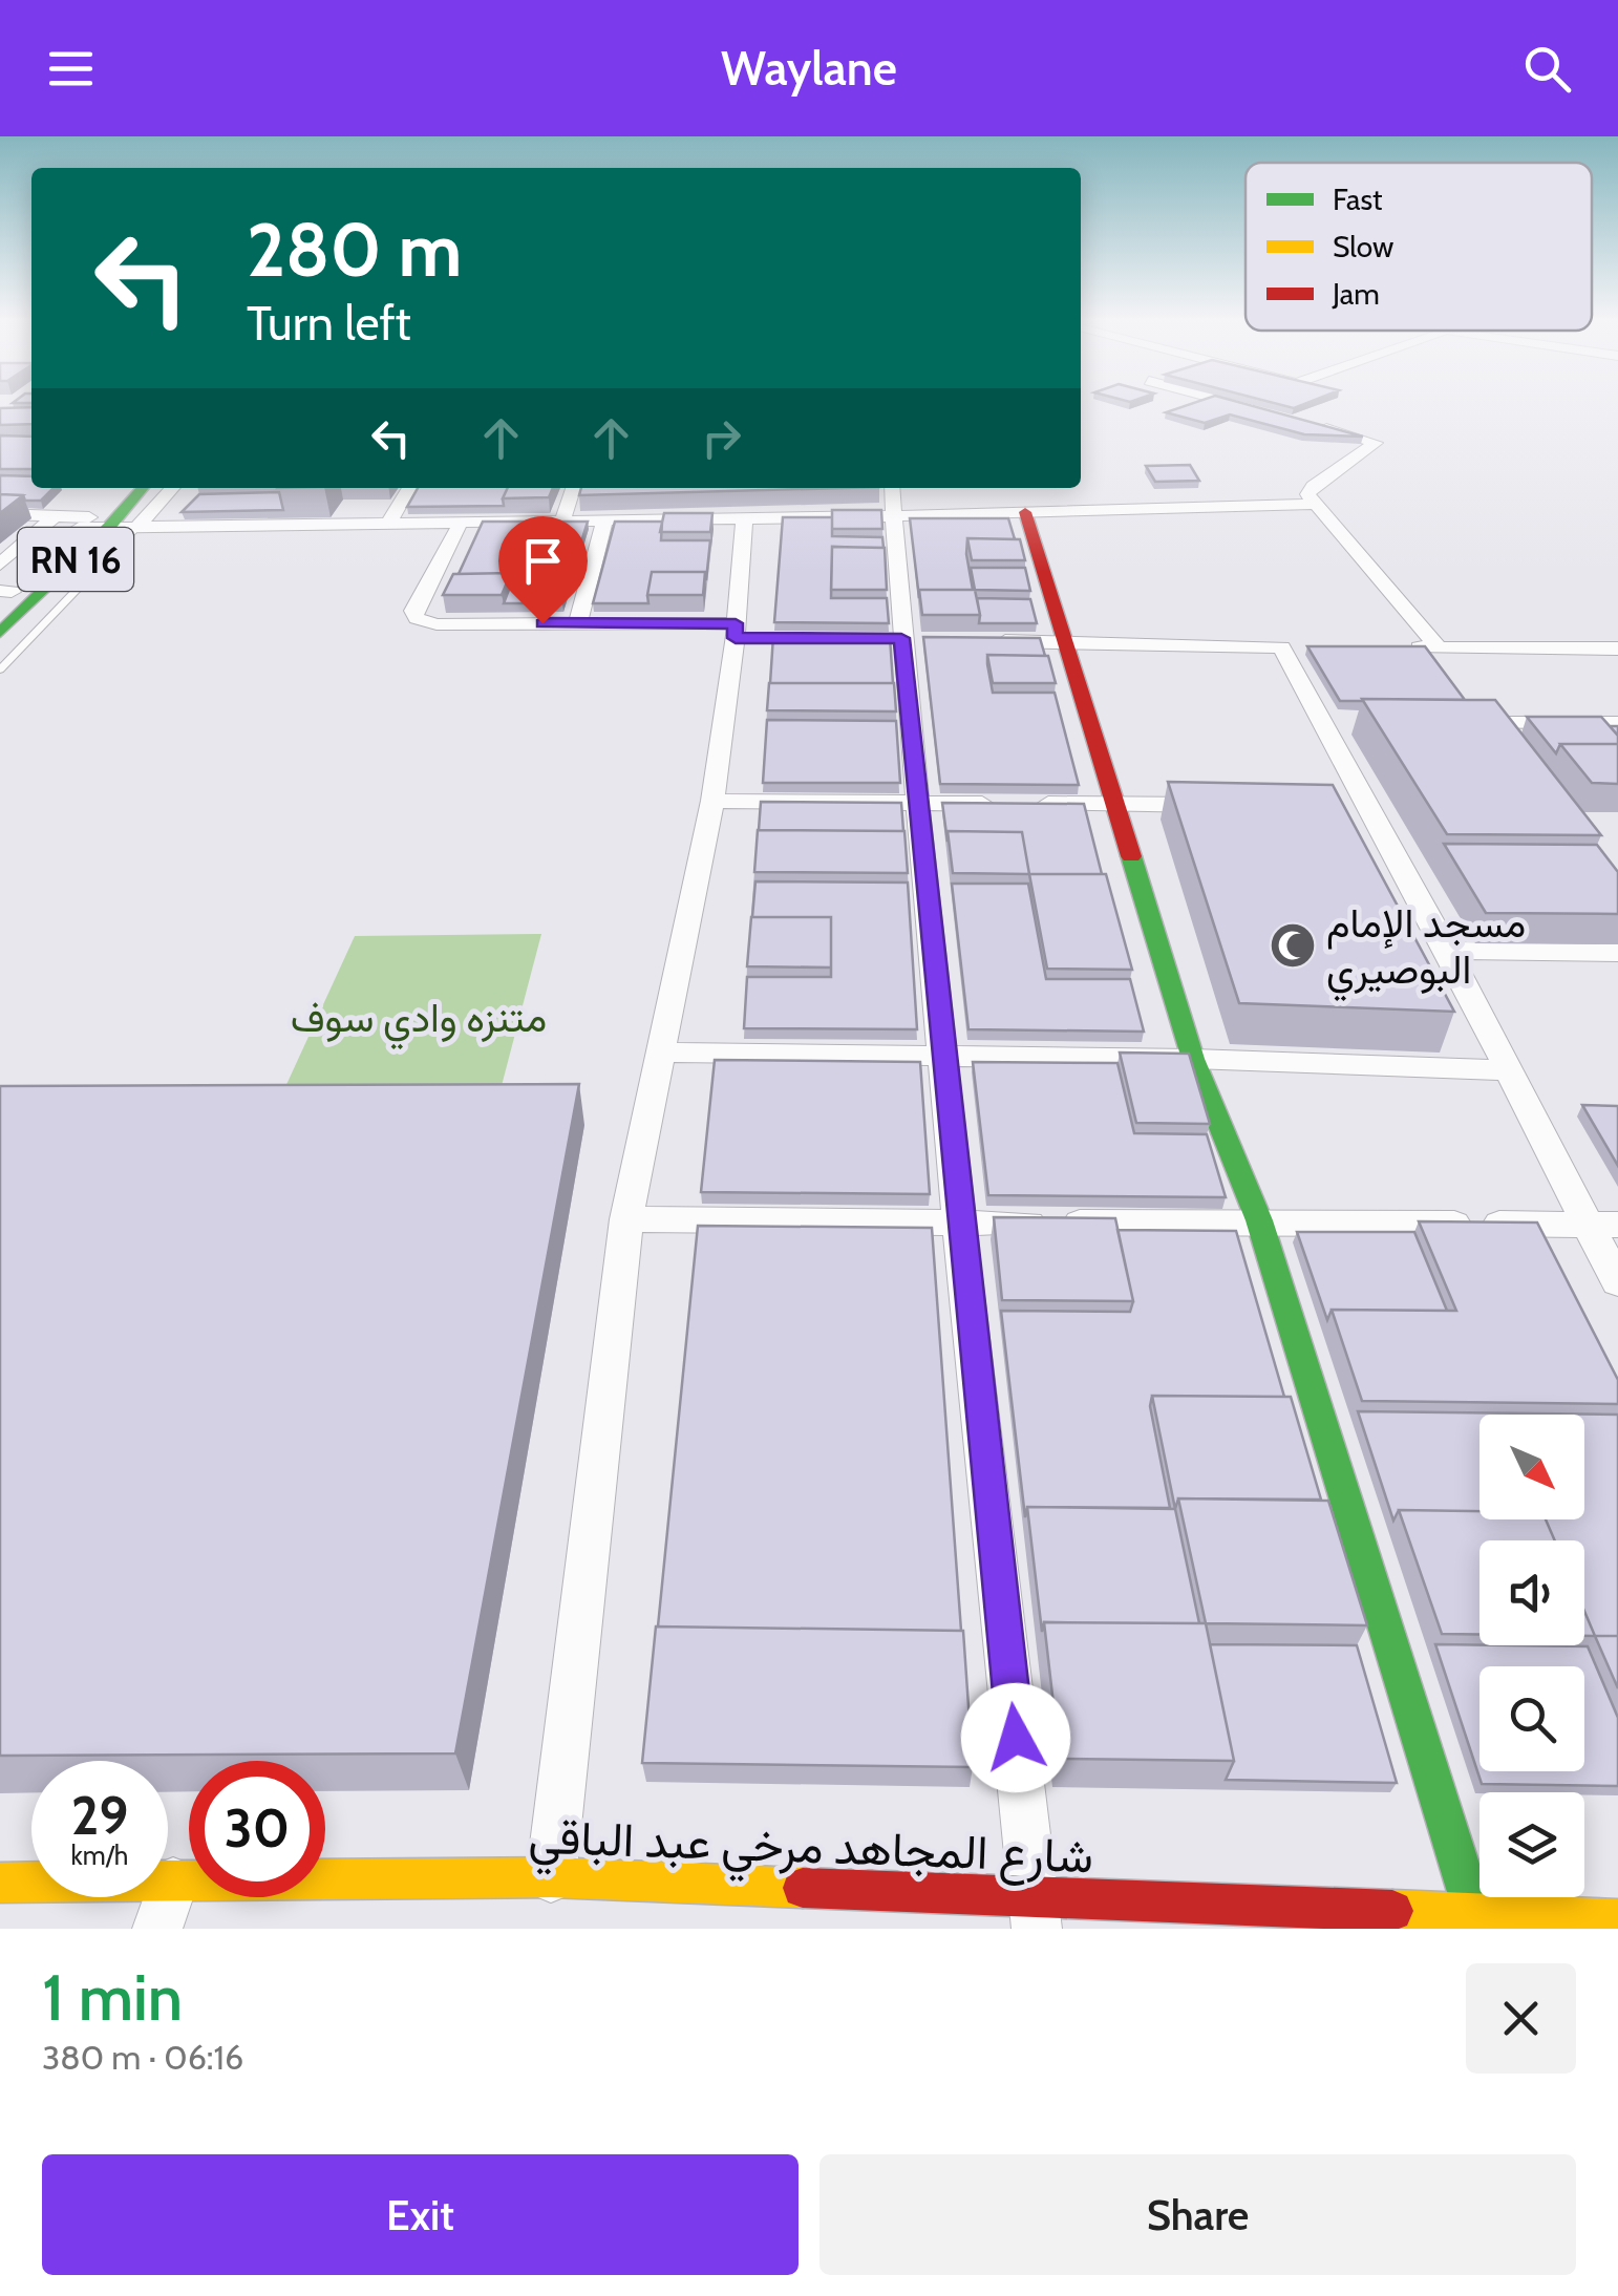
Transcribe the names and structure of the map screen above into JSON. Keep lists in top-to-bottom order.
{
  "streets": {
    "street": ["RN 16", "شارع المجاهد مرخي عبد الباقي"]
  },
  "parks": ["متنزه وادي سوف"],
  "places": {
    "mosque": ["مسجد الإمام البوصيري"]
  },
  "legend": ["Fast", "Slow", "Jam"],
  "north": "bottom right",
  "page": {
    "header": "Waylane",
    "turn": ["280 m", "Turn left"],
    "speed": "29 km/h",
    "limit": "30",
    "heading": ["1 min", "380 m · 06:16"],
    "buttons": ["Exit", "Share"]
  }
}
